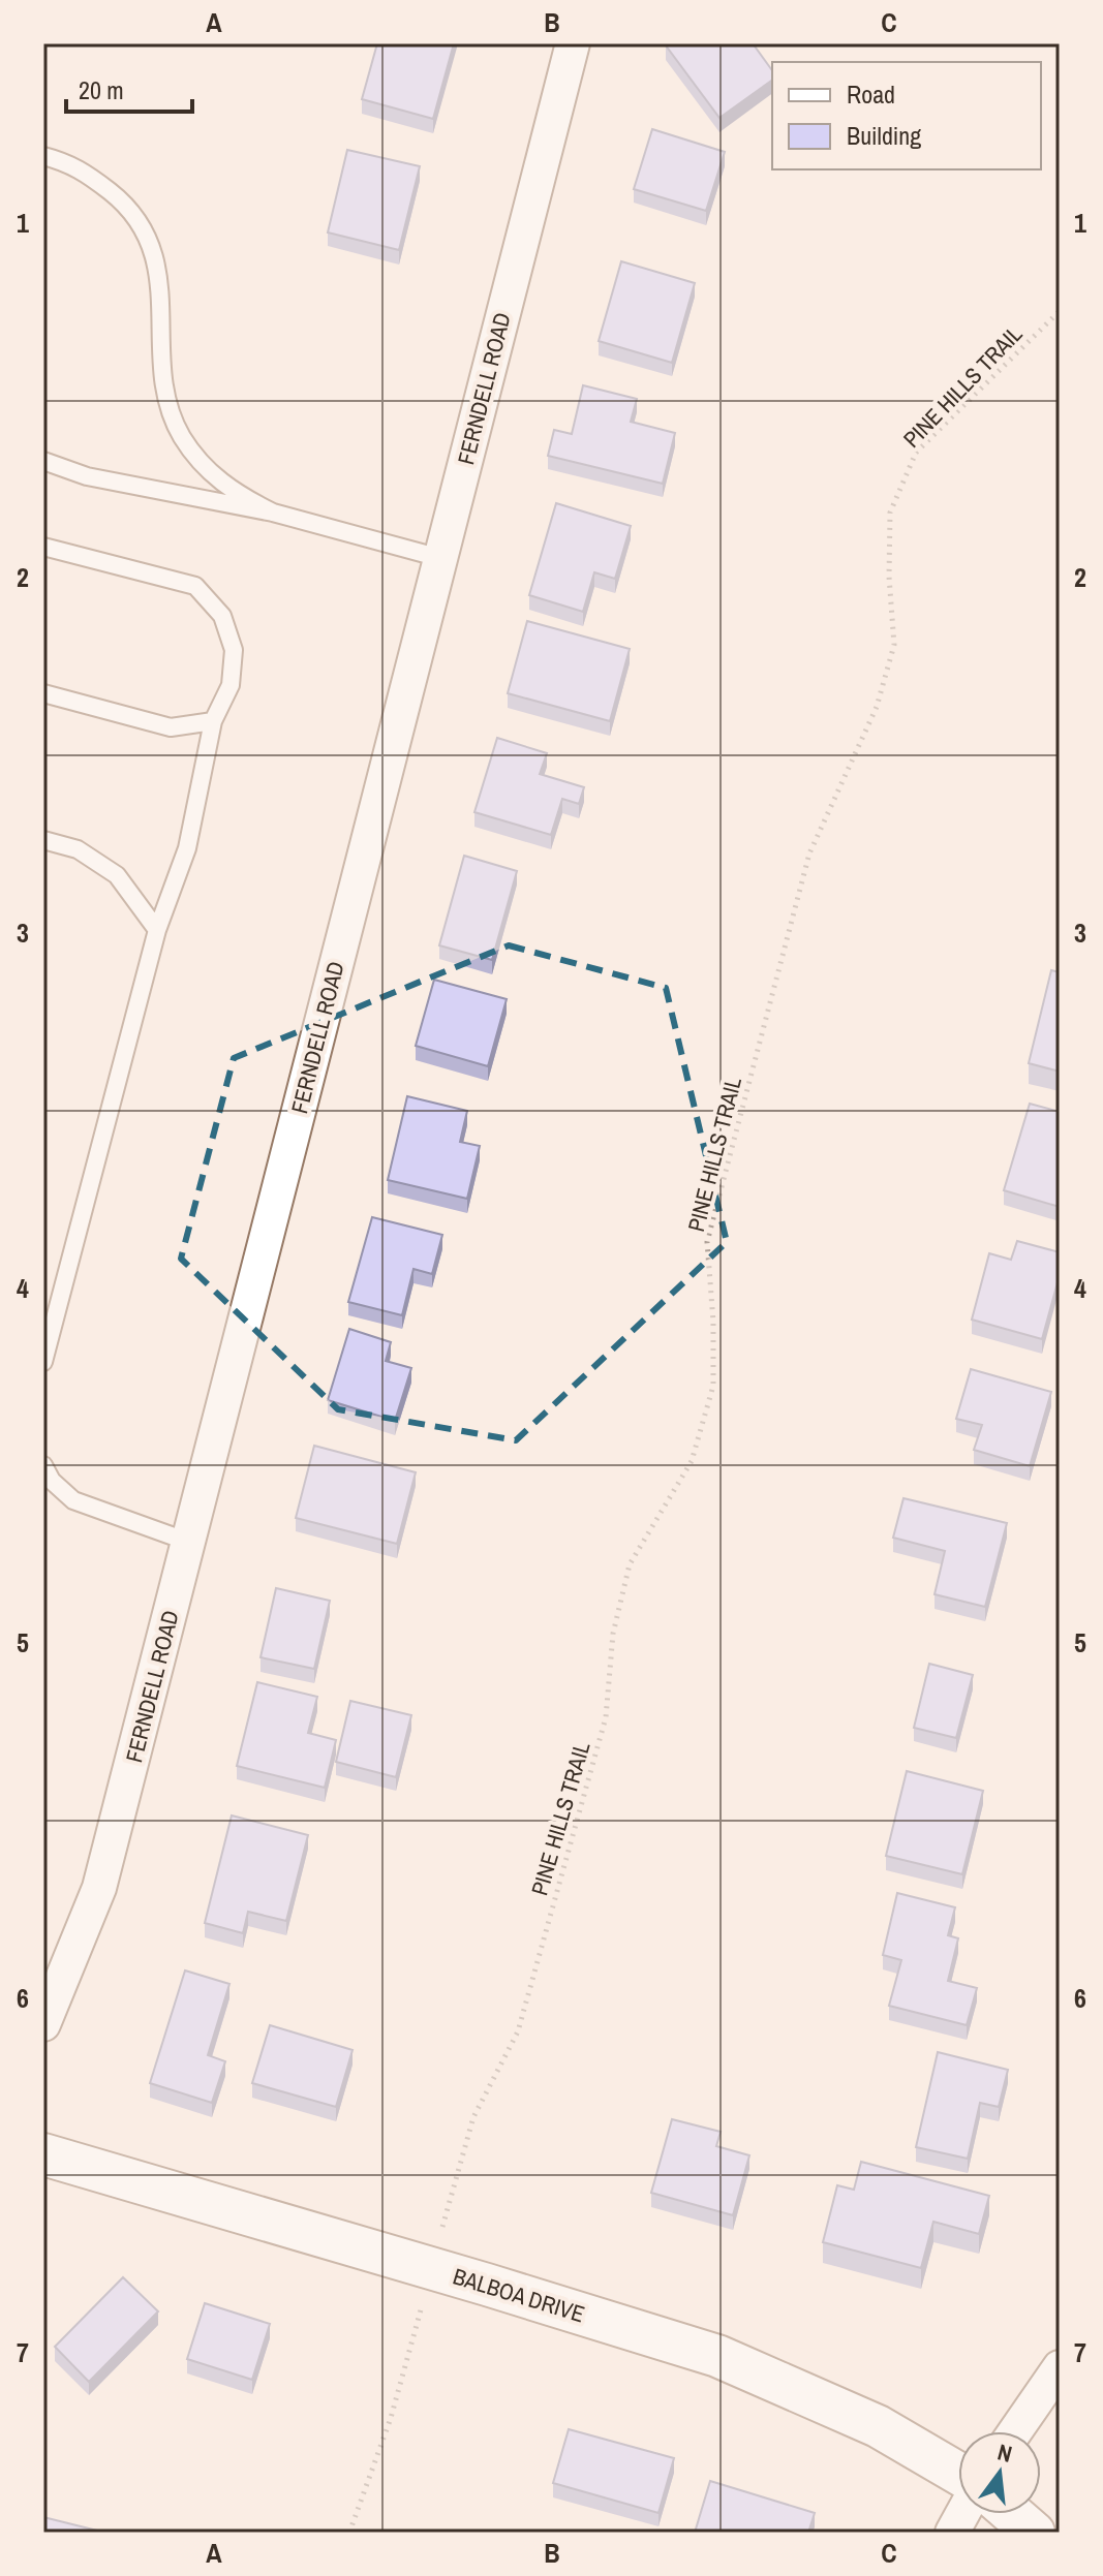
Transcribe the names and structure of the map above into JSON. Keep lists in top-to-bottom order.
{
  "streets": {
    "street": ["FERNDELL ROAD", "BALBOA DRIVE"],
    "path": ["PINE HILLS TRAIL"]
  },
  "legend": ["Road", "Building"],
  "scale_bar": "20 m",
  "north": "top",
  "grid": {
    "columns": ["A", "B", "C"],
    "rows": [
      "1",
      "2",
      "3",
      "4",
      "5",
      "6",
      "7"
    ]
  }
}
